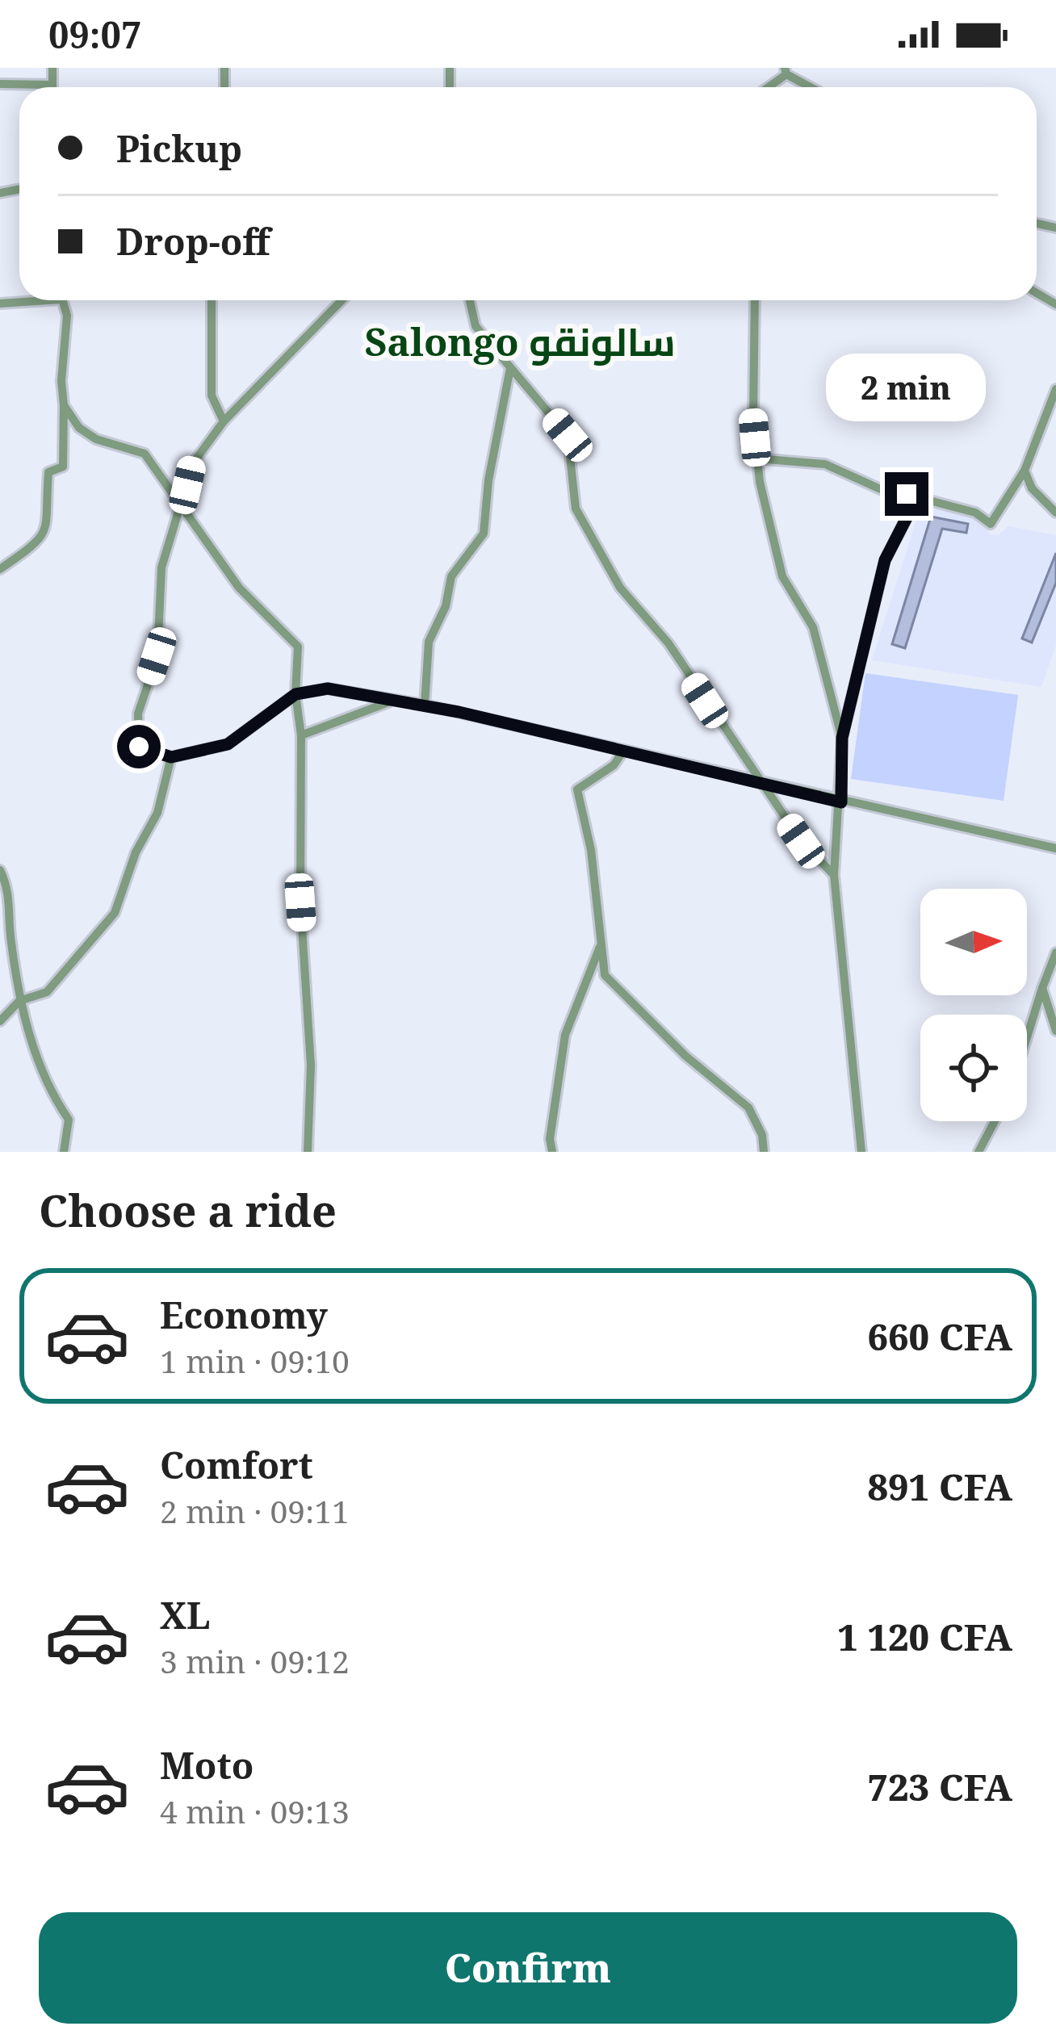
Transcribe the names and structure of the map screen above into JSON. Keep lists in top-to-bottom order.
{
  "districts": ["Salongo سالونقو"],
  "north": "right",
  "page": {
    "status": "09:07",
    "banner": ["Pickup", "Drop-off"],
    "bubble": "2 min",
    "heading": "Choose a ride",
    "list": [
      {
        "name": "Economy",
        "note": "1 min · 09:10",
        "value": "660 CFA"
      },
      {
        "name": "Comfort",
        "note": "2 min · 09:11",
        "value": "891 CFA"
      },
      {
        "name": "XL",
        "note": "3 min · 09:12",
        "value": "1 120 CFA"
      },
      {
        "name": "Moto",
        "note": "4 min · 09:13",
        "value": "723 CFA"
      }
    ],
    "buttons": "Confirm"
  }
}
